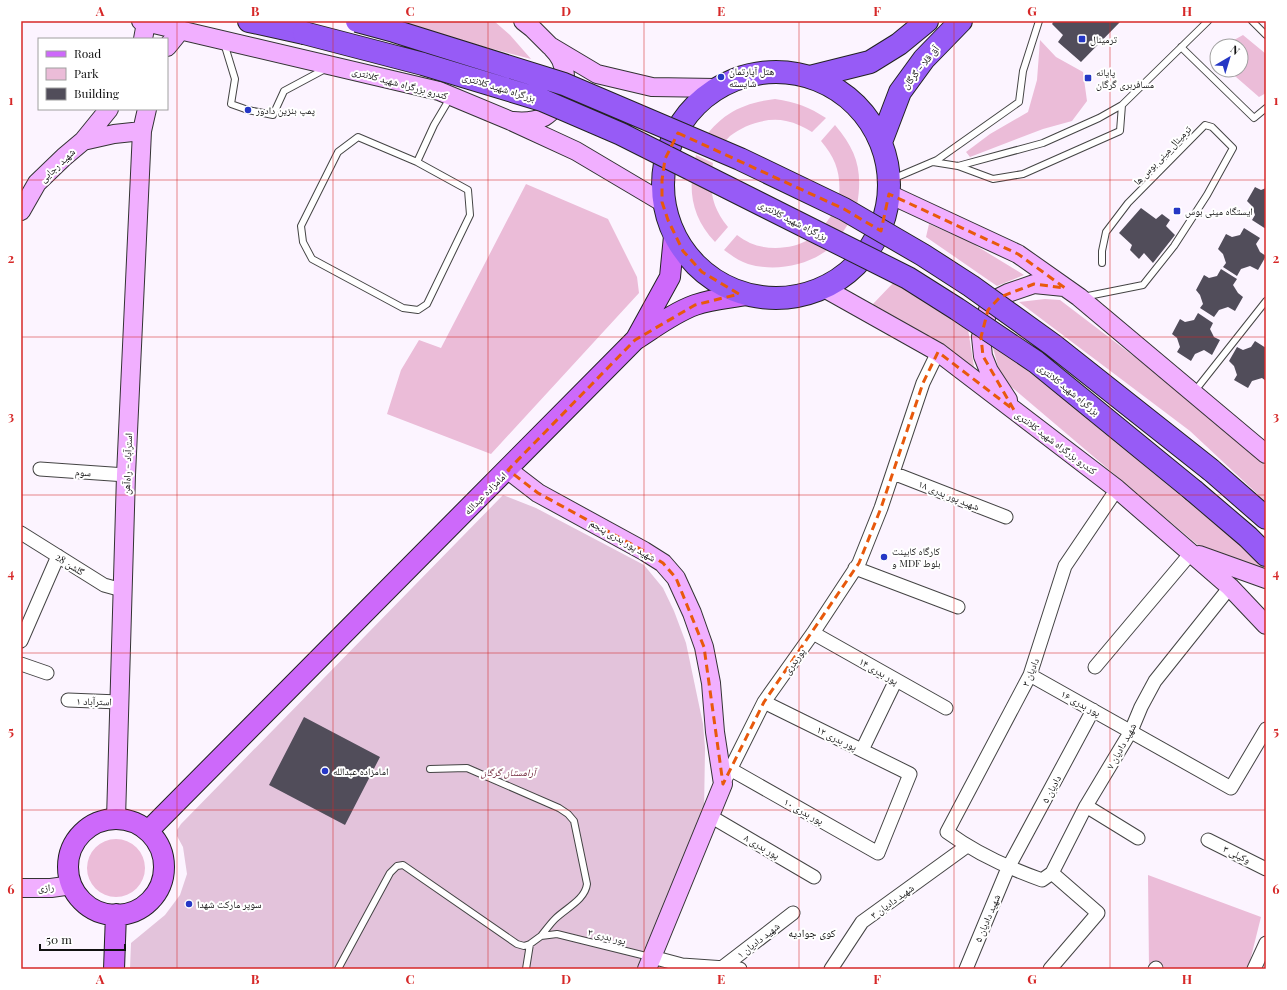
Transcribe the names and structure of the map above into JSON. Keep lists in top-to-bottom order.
{
  "streets": {
    "highway": ["آق قلا - گرگان", "بزرگراه شهید کلانتری"],
    "main road": [
      "کندرو بزرگراه شهید کلانتری",
      "شهید رجایی",
      "استرآباد - راه‌آهن",
      "امامزاده عبدالله",
      "شهید پور بدری پنجم",
      "پوربدری",
      "رازی"
    ],
    "street": [
      "سوم",
      "شهید پور بدری ۱۸",
      "گلشن 28",
      "پور بدری ۱۴",
      "دادیان ۳",
      "استرآباد ۱",
      "پور بدری ۱۶",
      "پور بدری ۱۲",
      "شهید دادیان ۷",
      "دادیان ۵",
      "پور بدری ۱۰",
      "پور بدری ۸",
      "وکیلی ۳",
      "۳ شهید دادیان",
      "۵ شهید دادیان",
      "۱ شهید دادیان"
    ],
    "lane": ["ترمینال مینی بوس ها", "پور بدری ۳"]
  },
  "crossings": [
    ["کندرو بزرگراه شهید کلانتری", "پوربدری"],
    ["کندرو بزرگراه شهید کلانتری", "دادیان ۳"],
    ["کندرو بزرگراه شهید کلانتری", "شهید دادیان ۷"],
    ["شهید رجایی", "استرآباد - راه‌آهن"],
    ["استرآباد - راه‌آهن", "سوم"],
    ["استرآباد - راه‌آهن", "امامزاده عبدالله"],
    ["استرآباد - راه‌آهن", "گلشن 28"],
    ["استرآباد - راه‌آهن", "استرآباد ۱"],
    ["استرآباد - راه‌آهن", "رازی"],
    ["امامزاده عبدالله", "شهید پور بدری پنجم"],
    ["امامزاده عبدالله", "رازی"],
    ["شهید پور بدری ۱۸", "پوربدری"],
    ["شهید پور بدری پنجم", "پوربدری"],
    ["شهید پور بدری پنجم", "پور بدری ۱۰"],
    ["پوربدری", "پور بدری ۱۴"],
    ["پوربدری", "پور بدری ۱۲"],
    ["پوربدری", "پور بدری ۱۰"],
    ["پوربدری", "پور بدری ۸"],
    ["پوربدری", "پور بدری ۳"],
    ["دادیان ۳", "پور بدری ۱۶"],
    ["دادیان ۳", "۳ شهید دادیان"],
    ["پور بدری ۱۶", "شهید دادیان ۷"],
    ["پور بدری ۱۶", "دادیان ۵"],
    ["پور بدری ۱۲", "پور بدری ۱۰"],
    ["دادیان ۵", "۵ شهید دادیان"]
  ],
  "districts": ["کوی جوادیه"],
  "parks": ["آرامستان گرگان"],
  "places": {
    "transit": ["ترمینال", "پایانه مسافربری گرگان", "ایستگاه مینی بوس"],
    "other": [
      "هتل آپارتمان شایسته",
      "پمپ بنزین دادور",
      "کارگاه کابینت و MDF بلوط",
      "امامزاده عبدالله",
      "سوپر مارکت شهدا"
    ]
  },
  "legend": ["Road", "Park", "Building"],
  "scale_bar": "50 m",
  "north": "top right",
  "grid": {
    "columns": [
      "A",
      "B",
      "C",
      "D",
      "E",
      "F",
      "G",
      "H"
    ],
    "rows": [
      "1",
      "2",
      "3",
      "4",
      "5",
      "6"
    ]
  }
}
